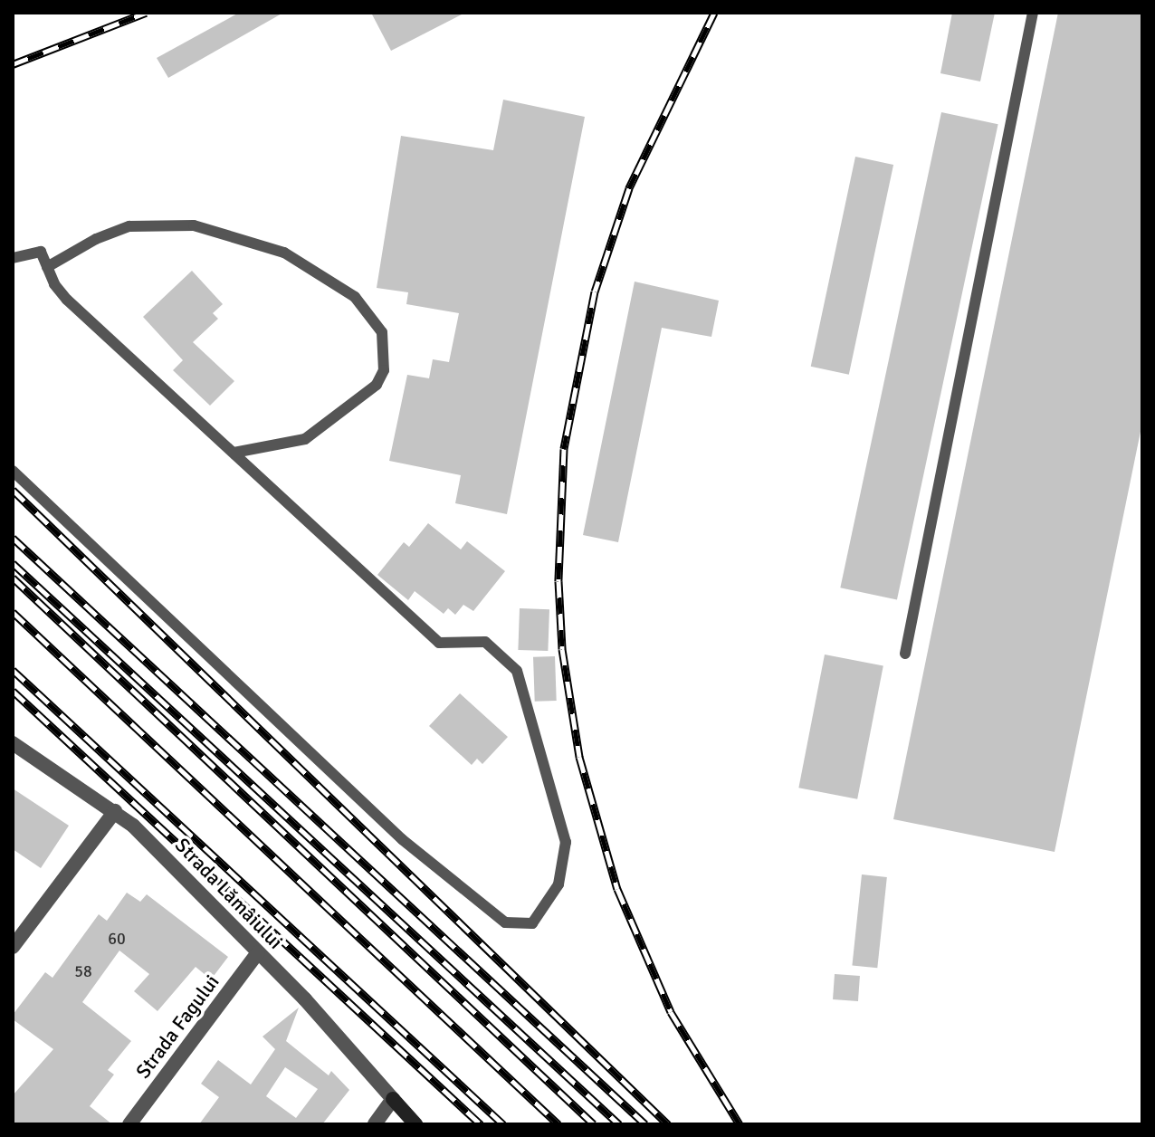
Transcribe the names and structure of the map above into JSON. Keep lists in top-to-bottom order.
{
  "streets": {
    "street": ["Strada Lămâiului", "Strada Fagului"]
  },
  "crossings": [
    ["Strada Lămâiului", "Strada Fagului"]
  ],
  "house_numbers": ["60", "58"]
}
